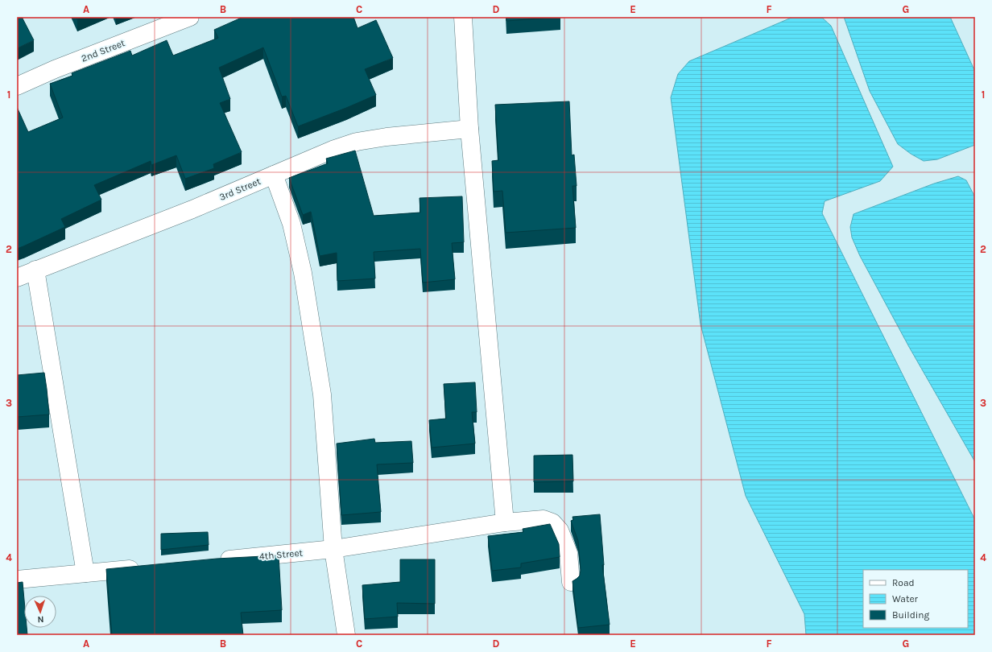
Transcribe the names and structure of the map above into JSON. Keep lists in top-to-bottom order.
{
  "streets": {
    "street": ["2nd Street", "3rd Street", "4th Street"]
  },
  "legend": ["Road", "Water", "Building"],
  "north": "bottom",
  "grid": {
    "columns": [
      "A",
      "B",
      "C",
      "D",
      "E",
      "F",
      "G"
    ],
    "rows": [
      "1",
      "2",
      "3",
      "4"
    ]
  }
}
